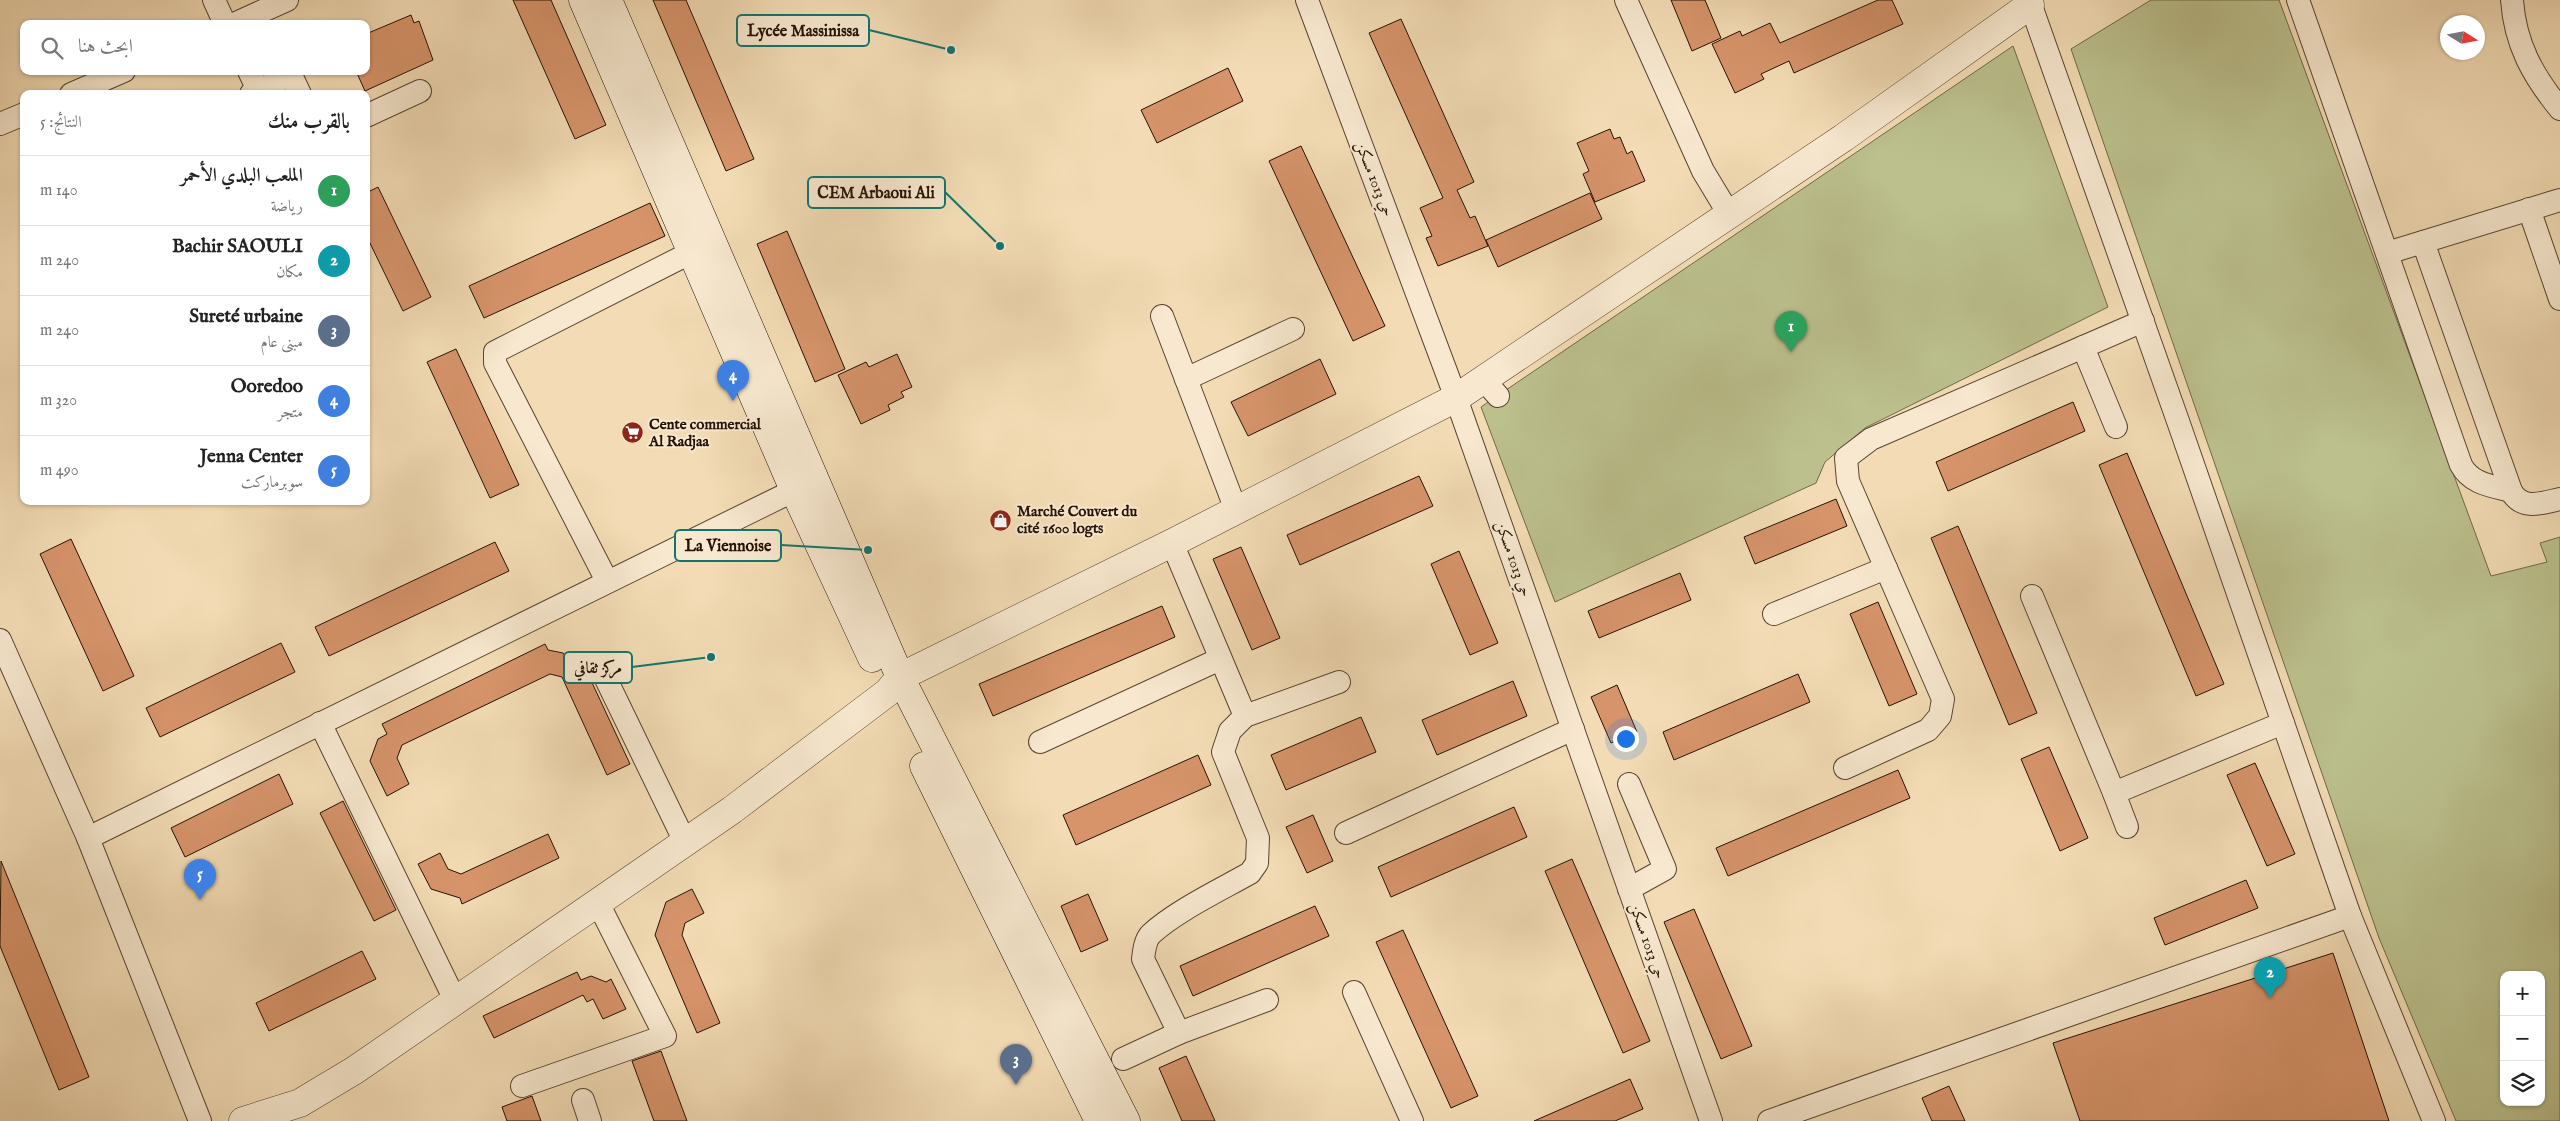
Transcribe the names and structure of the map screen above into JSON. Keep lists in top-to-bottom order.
{
  "streets": {
    "street": ["حي 1013 مسكن"]
  },
  "places": {
    "other": [
      "Lycée Massinissa",
      "CEM Arbaoui Ali",
      "La Viennoise",
      "مركز ثقافي"
    ],
    "supermarket": ["Cente commercial Al Radjaa"],
    "shop": ["Marché Couvert du cité 1600 logts"]
  },
  "north": "right",
  "page": {
    "search": "ابحث هنا",
    "heading": ["بالقرب منك", "النتائج: 5"],
    "list": [
      {
        "mark": "1",
        "name": "الملعب البلدي الأحمر",
        "note": "رياضة",
        "value": "140 m"
      },
      {
        "mark": "2",
        "name": "Bachir SAOULI",
        "note": "مكان",
        "value": "240 m"
      },
      {
        "mark": "3",
        "name": "Sureté urbaine",
        "note": "مبنى عام",
        "value": "240 m"
      },
      {
        "mark": "4",
        "name": "Ooredoo",
        "note": "متجر",
        "value": "320 m"
      },
      {
        "mark": "5",
        "name": "Jenna Center",
        "note": "سوبرماركت",
        "value": "490 m"
      }
    ],
    "pins": [
      "1",
      "4",
      "5",
      "2",
      "3"
    ],
    "map_buttons": ["+", "−"]
  }
}
